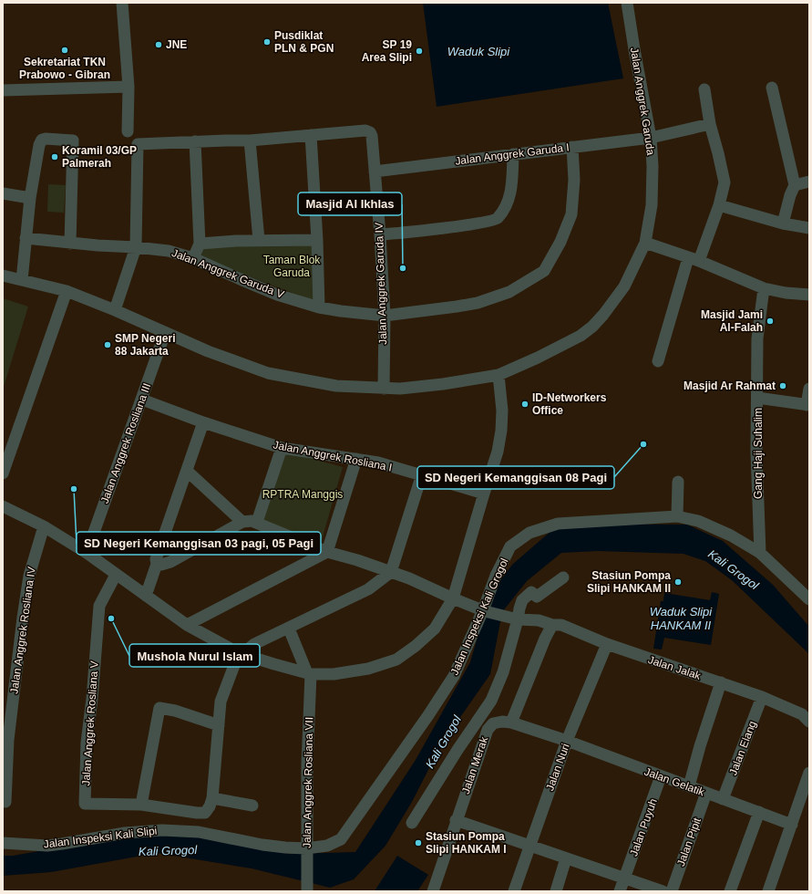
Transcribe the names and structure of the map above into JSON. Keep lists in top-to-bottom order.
{
  "streets": {
    "street": [
      "Jalan Anggrek Garuda",
      "Jalan Anggrek Garuda I",
      "Jalan Anggrek Garuda V",
      "Jalan Anggrek Garuda IV",
      "Jalan Anggrek Rosliana III",
      "Gang Haji Suhalim",
      "Jalan Anggrek Rosliana I",
      "Jalan Inspeksi Kali Grogol",
      "Jalan Anggrek Rosliana IV",
      "Jalan Jalak",
      "Jalan Anggrek Rosliana V",
      "Jalan Elang",
      "Jalan Merak",
      "Jalan Nuri",
      "Jalan Gelatik",
      "Jalan Anggrek Rosliana VII",
      "Jalan Puyuh",
      "Jalan Inspeksi Kali Slipi",
      "Jalan Pipit"
    ]
  },
  "crossings": [
    ["Jalan Anggrek Garuda", "Jalan Anggrek Garuda I"],
    ["Jalan Anggrek Garuda", "Jalan Anggrek Garuda IV"],
    ["Jalan Anggrek Garuda", "Jalan Anggrek Rosliana III"],
    ["Jalan Anggrek Garuda I", "Jalan Anggrek Garuda V"],
    ["Jalan Anggrek Garuda I", "Jalan Anggrek Garuda IV"],
    ["Jalan Anggrek Garuda V", "Jalan Anggrek Garuda IV"],
    ["Jalan Anggrek Rosliana III", "Jalan Anggrek Rosliana I"],
    ["Gang Haji Suhalim", "Jalan Inspeksi Kali Grogol"],
    ["Jalan Inspeksi Kali Grogol", "Jalan Anggrek Rosliana VII"],
    ["Jalan Inspeksi Kali Grogol", "Jalan Inspeksi Kali Slipi"],
    ["Jalan Jalak", "Jalan Elang"],
    ["Jalan Jalak", "Jalan Nuri"],
    ["Jalan Elang", "Jalan Gelatik"],
    ["Jalan Merak", "Jalan Gelatik"],
    ["Jalan Nuri", "Jalan Gelatik"],
    ["Jalan Gelatik", "Jalan Puyuh"],
    ["Jalan Gelatik", "Jalan Pipit"],
    ["Jalan Anggrek Rosliana VII", "Jalan Inspeksi Kali Slipi"]
  ],
  "water": ["Waduk Slipi", "Kali Grogol", "Waduk Slipi HANKAM II"],
  "parks": ["Taman Blok Garuda", "RPTRA Manggis"],
  "places": [
    "Pusdiklat PLN & PGN",
    "JNE",
    "Sekretariat TKN Prabowo - Gibran",
    "SP 19 Area Slipi",
    "Koramil 03/GP Palmerah",
    "Masjid Al Ikhlas",
    "Masjid Jami Al-Falah",
    "SMP Negeri 88 Jakarta",
    "Masjid Ar Rahmat",
    "ID-Networkers Office",
    "SD Negeri Kemanggisan 08 Pagi",
    "SD Negeri Kemanggisan 03 pagi, 05 Pagi",
    "Stasiun Pompa Slipi HANKAM II",
    "Mushola Nurul Islam",
    "Stasiun Pompa Slipi HANKAM I"
  ]
}
